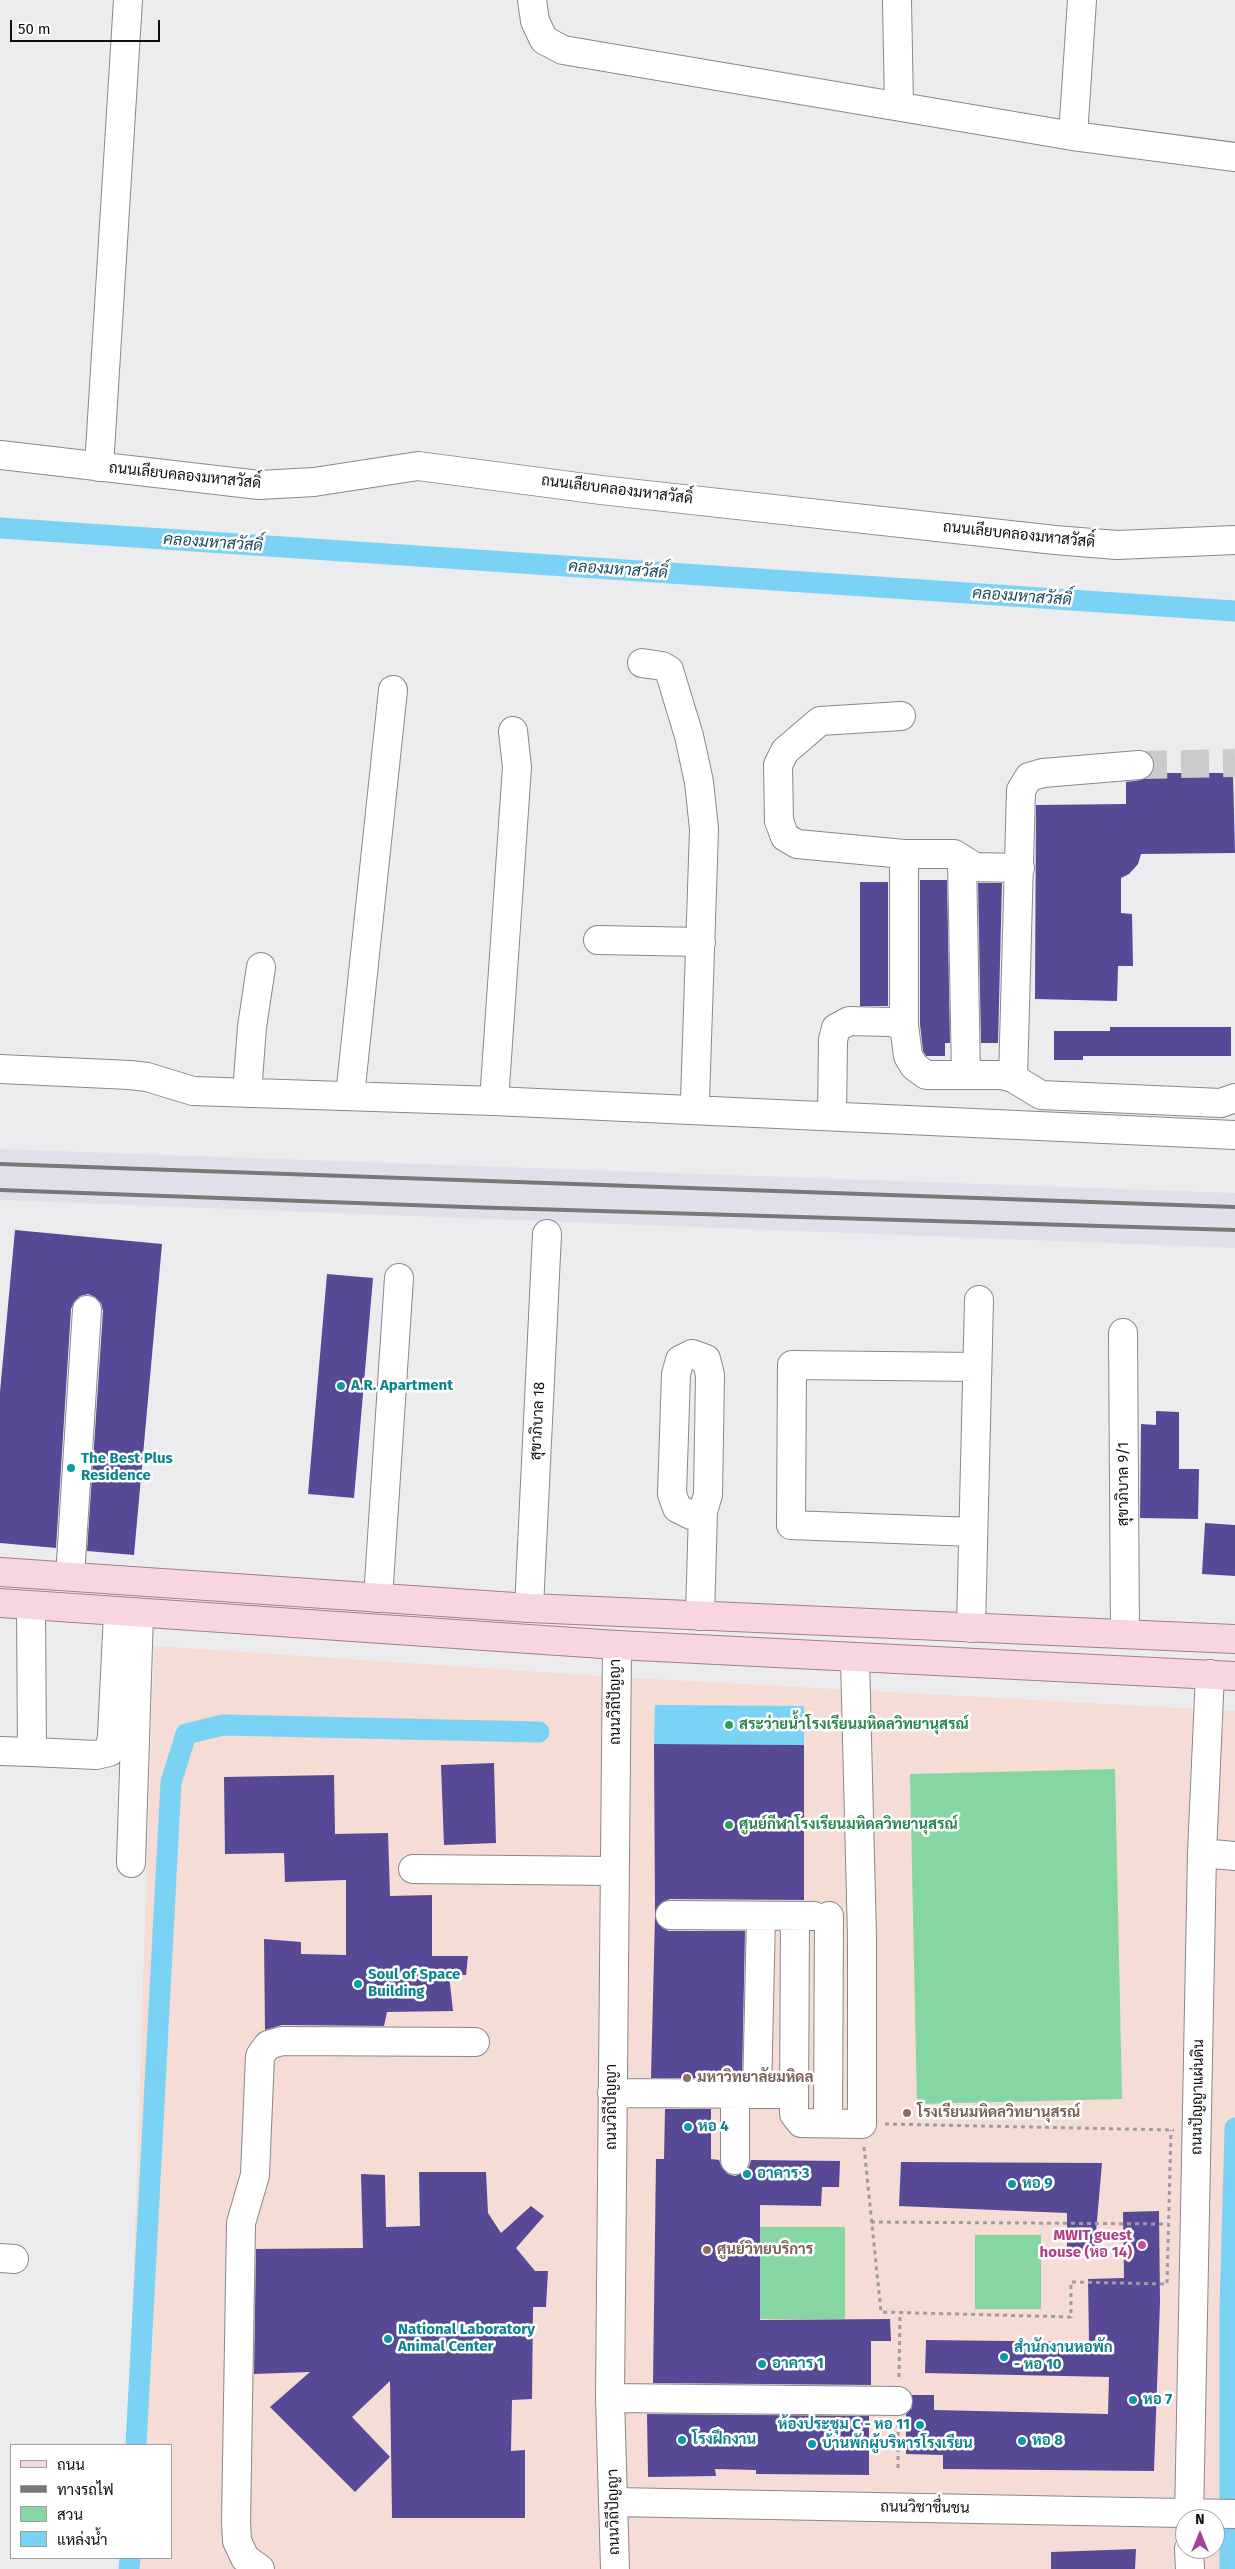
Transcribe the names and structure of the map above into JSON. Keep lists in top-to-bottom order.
{
  "streets": {
    "street": [
      "ถนนเลียบคลองมหาสวัสดิ์",
      "สุขาภิบาล 18",
      "สุขาภิบาล 9/1",
      "ถนนวิถีปัญญา",
      "ถนนปัญญาแผ่นดิน",
      "ถนนวิชาชื่นชน"
    ]
  },
  "crossings": [
    ["ถนนวิถีปัญญา", "ถนนวิชาชื่นชน"]
  ],
  "water": ["คลองมหาสวัสดิ์"],
  "places": [
    "A.R. Apartment",
    "The Best Plus Residence",
    "สระว่ายน้ำโรงเรียนมหิดลวิทยานุสรณ์",
    "ศูนย์กีฬาโรงเรียนมหิดลวิทยานุสรณ์",
    "Soul of Space Building",
    "มหาวิทยาลัยมหิดล",
    "โรงเรียนมหิดลวิทยานุสรณ์",
    "หอ 4",
    "อาคาร 3",
    "หอ 9",
    "MWIT guest house (หอ 14)",
    "ศูนย์วิทยบริการ",
    "National Laboratory Animal Center",
    "สำนักงานหอพัก - หอ 10",
    "อาคาร 1",
    "หอ 7",
    "ห้องประชุม C - หอ 11",
    "โรงฝึกงาน",
    "หอ 8",
    "บ้านพักผู้บริหารโรงเรียน"
  ],
  "legend": [
    "ถนน",
    "ทางรถไฟ",
    "สวน",
    "แหล่งน้ำ"
  ],
  "scale_bar": "50 m",
  "north": "top"
}
